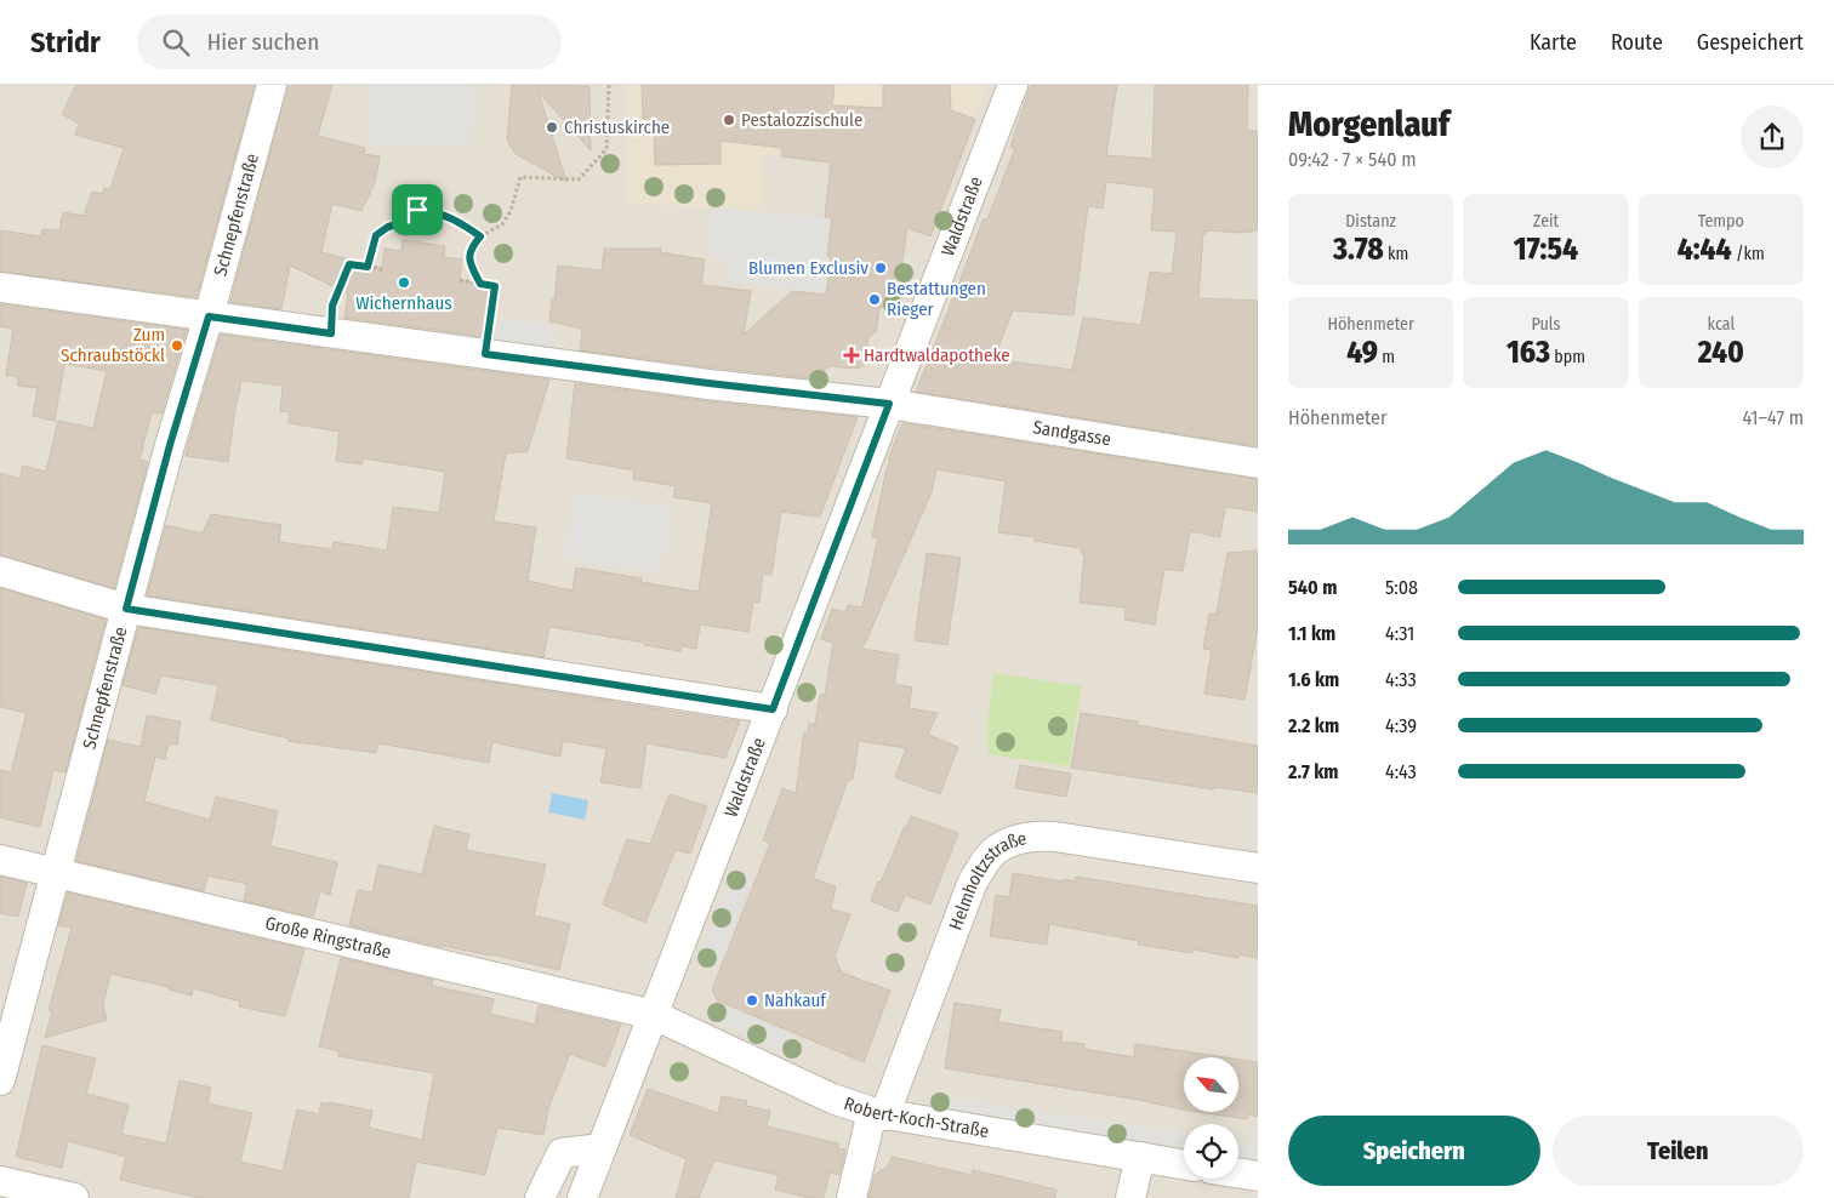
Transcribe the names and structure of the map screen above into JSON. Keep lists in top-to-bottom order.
{
  "streets": {
    "street": [
      "Schnepfenstraße",
      "Waldstraße",
      "Sandgasse",
      "Helmholtzstraße",
      "Große Ringstraße",
      "Robert-Koch-Straße"
    ]
  },
  "crossings": [
    ["Schnepfenstraße", "Sandgasse"],
    ["Schnepfenstraße", "Große Ringstraße"],
    ["Waldstraße", "Sandgasse"],
    ["Waldstraße", "Große Ringstraße"],
    ["Waldstraße", "Robert-Koch-Straße"],
    ["Helmholtzstraße", "Robert-Koch-Straße"],
    ["Große Ringstraße", "Robert-Koch-Straße"]
  ],
  "places": {
    "other": [
      "Pestalozzischule",
      "Christuskirche",
      "Blumen Exclusiv",
      "Wichernhaus",
      "Bestattungen Rieger",
      "Zum Schraubstöckl",
      "Nahkauf"
    ],
    "health": ["Hardtwaldapotheke"]
  },
  "north": "top left",
  "page": {
    "header": "Stridr",
    "search": "Hier suchen",
    "nav": ["Karte", "Route", "Gespeichert"],
    "heading": ["Morgenlauf", "09:42 · 7 × 540 m"],
    "stats": [
      ["Distanz", "3.78 km"],
      ["Zeit", "17:54"],
      ["Tempo", "4:44 /km"],
      ["Höhenmeter", "49 m"],
      ["Puls", "163 bpm"],
      ["kcal", "240"]
    ],
    "chart": ["Höhenmeter", "41–47 m"],
    "list": [
      {
        "name": "540 m",
        "note": "5:08"
      },
      {
        "name": "1.1 km",
        "note": "4:31"
      },
      {
        "name": "1.6 km",
        "note": "4:33"
      },
      {
        "name": "2.2 km",
        "note": "4:39"
      },
      {
        "name": "2.7 km",
        "note": "4:43"
      }
    ],
    "buttons": ["Speichern", "Teilen"]
  }
}
